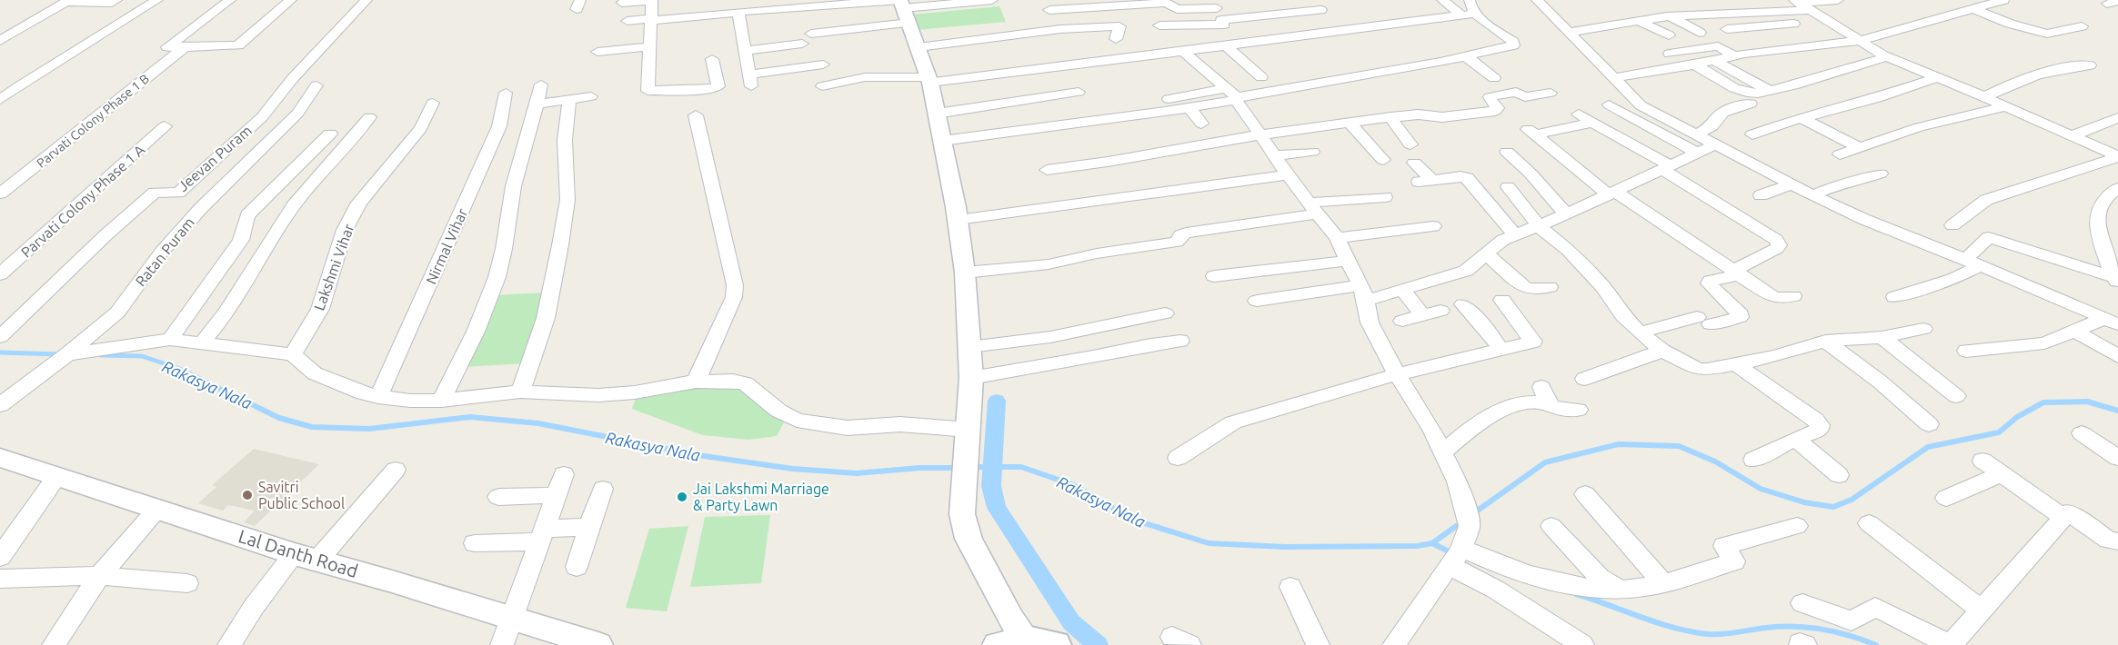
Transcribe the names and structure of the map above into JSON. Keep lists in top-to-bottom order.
{
  "streets": {
    "street": [
      "Parvati Colony Phase 1 B",
      "Jeevan Puram",
      "Parvati Colony Phase 1 A",
      "Nirmal Vihar",
      "Ratan Puram",
      "Lakshmi Vihar",
      "Lal Danth Road"
    ]
  },
  "water": ["Rakasya Nala"],
  "places": ["Savitri Public School", "Jai Lakshmi Marriage & Party Lawn"]
}
